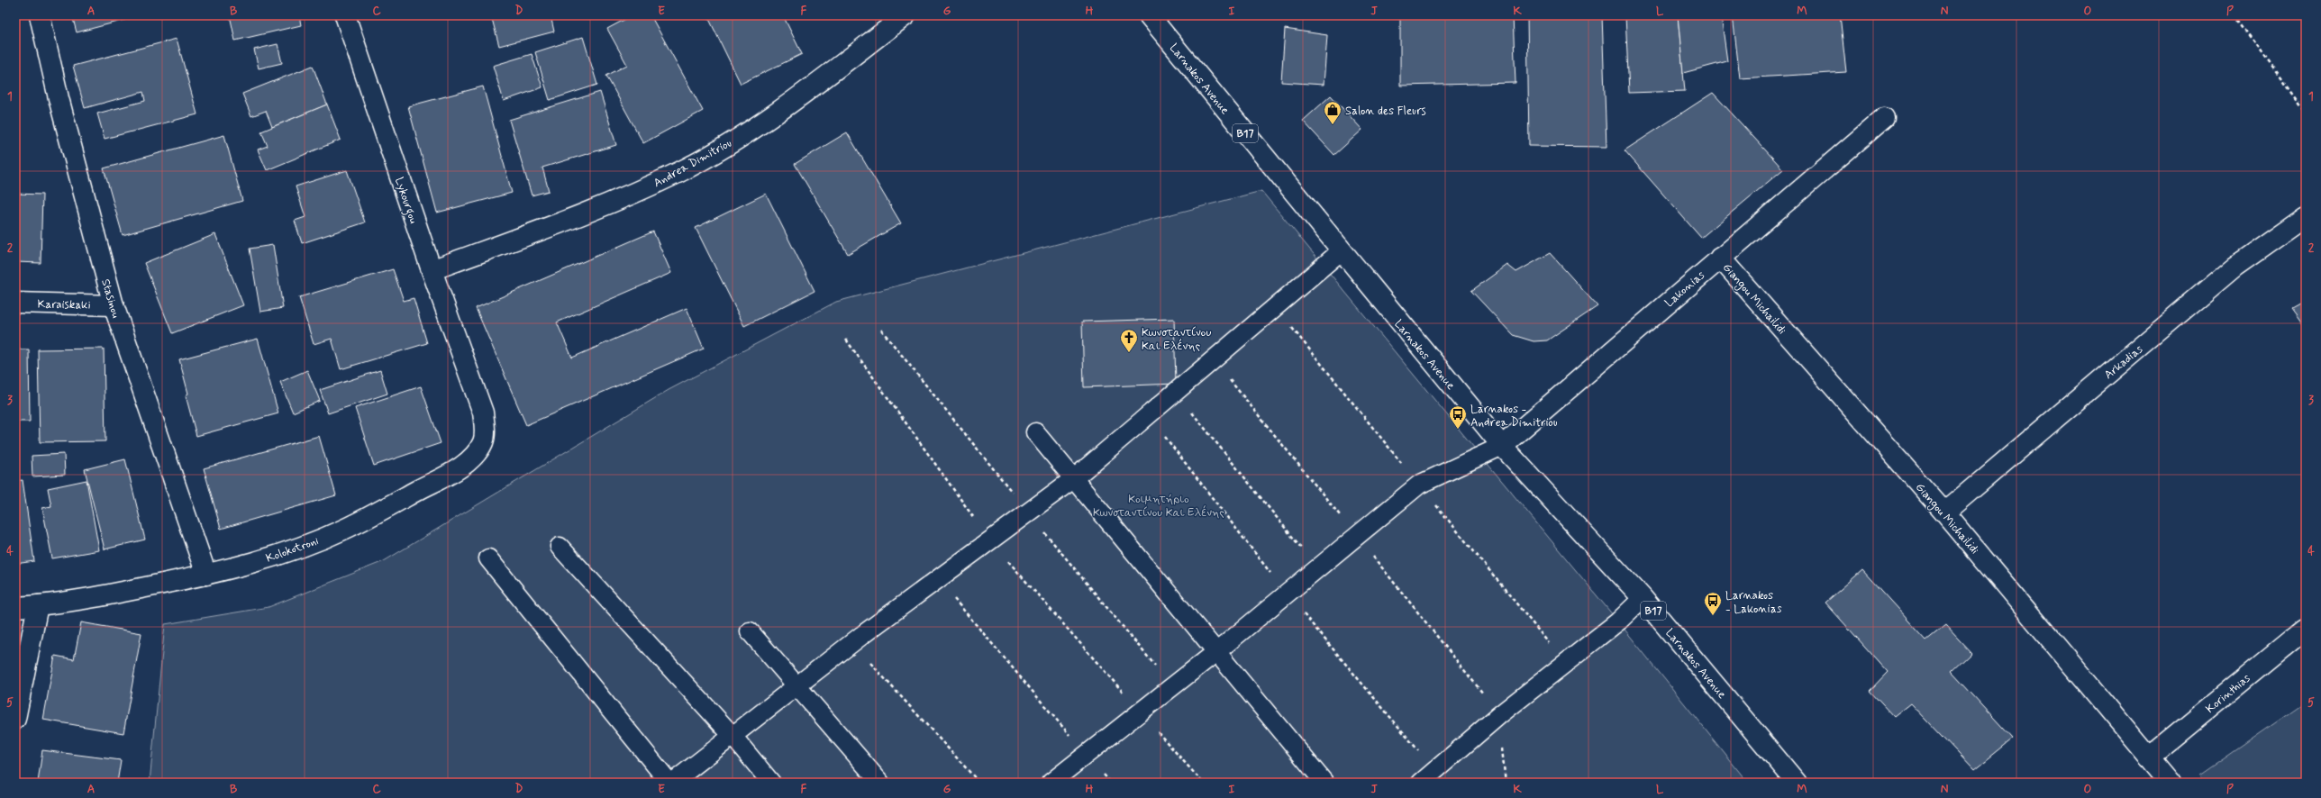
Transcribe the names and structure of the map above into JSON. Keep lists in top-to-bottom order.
{
  "streets": {
    "street": [
      "Larnakos Avenue",
      "B17",
      "Andrea Dimitriou",
      "Lykourgou",
      "Lakonias",
      "Stasinou",
      "Giangou Michailidi",
      "Karaiskaki",
      "Arkadias",
      "Kolokotroni",
      "Korinthias"
    ]
  },
  "crossings": [
    ["Larnakos Avenue", "Lakonias"],
    ["Andrea Dimitriou", "Lykourgou"],
    ["Lykourgou", "Kolokotroni"],
    ["Lakonias", "Giangou Michailidi"],
    ["Stasinou", "Karaiskaki"],
    ["Stasinou", "Kolokotroni"],
    ["Giangou Michailidi", "Arkadias"],
    ["Giangou Michailidi", "Korinthias"]
  ],
  "parks": ["Κοιμητήριο Κωνσταντίνου Και Ελένης"],
  "places": {
    "shop": ["Salon des Fleurs"],
    "church": ["Κωνσταντίνου Και Ελένης"],
    "bus stop": ["Larnakos - Andrea Dimitriou", "Larnakos - Lakonias"]
  },
  "grid": {
    "columns": [
      "A",
      "B",
      "C",
      "D",
      "E",
      "F",
      "G",
      "H",
      "I",
      "J",
      "K",
      "L",
      "M",
      "N",
      "O",
      "P"
    ],
    "rows": [
      "1",
      "2",
      "3",
      "4",
      "5"
    ]
  }
}
